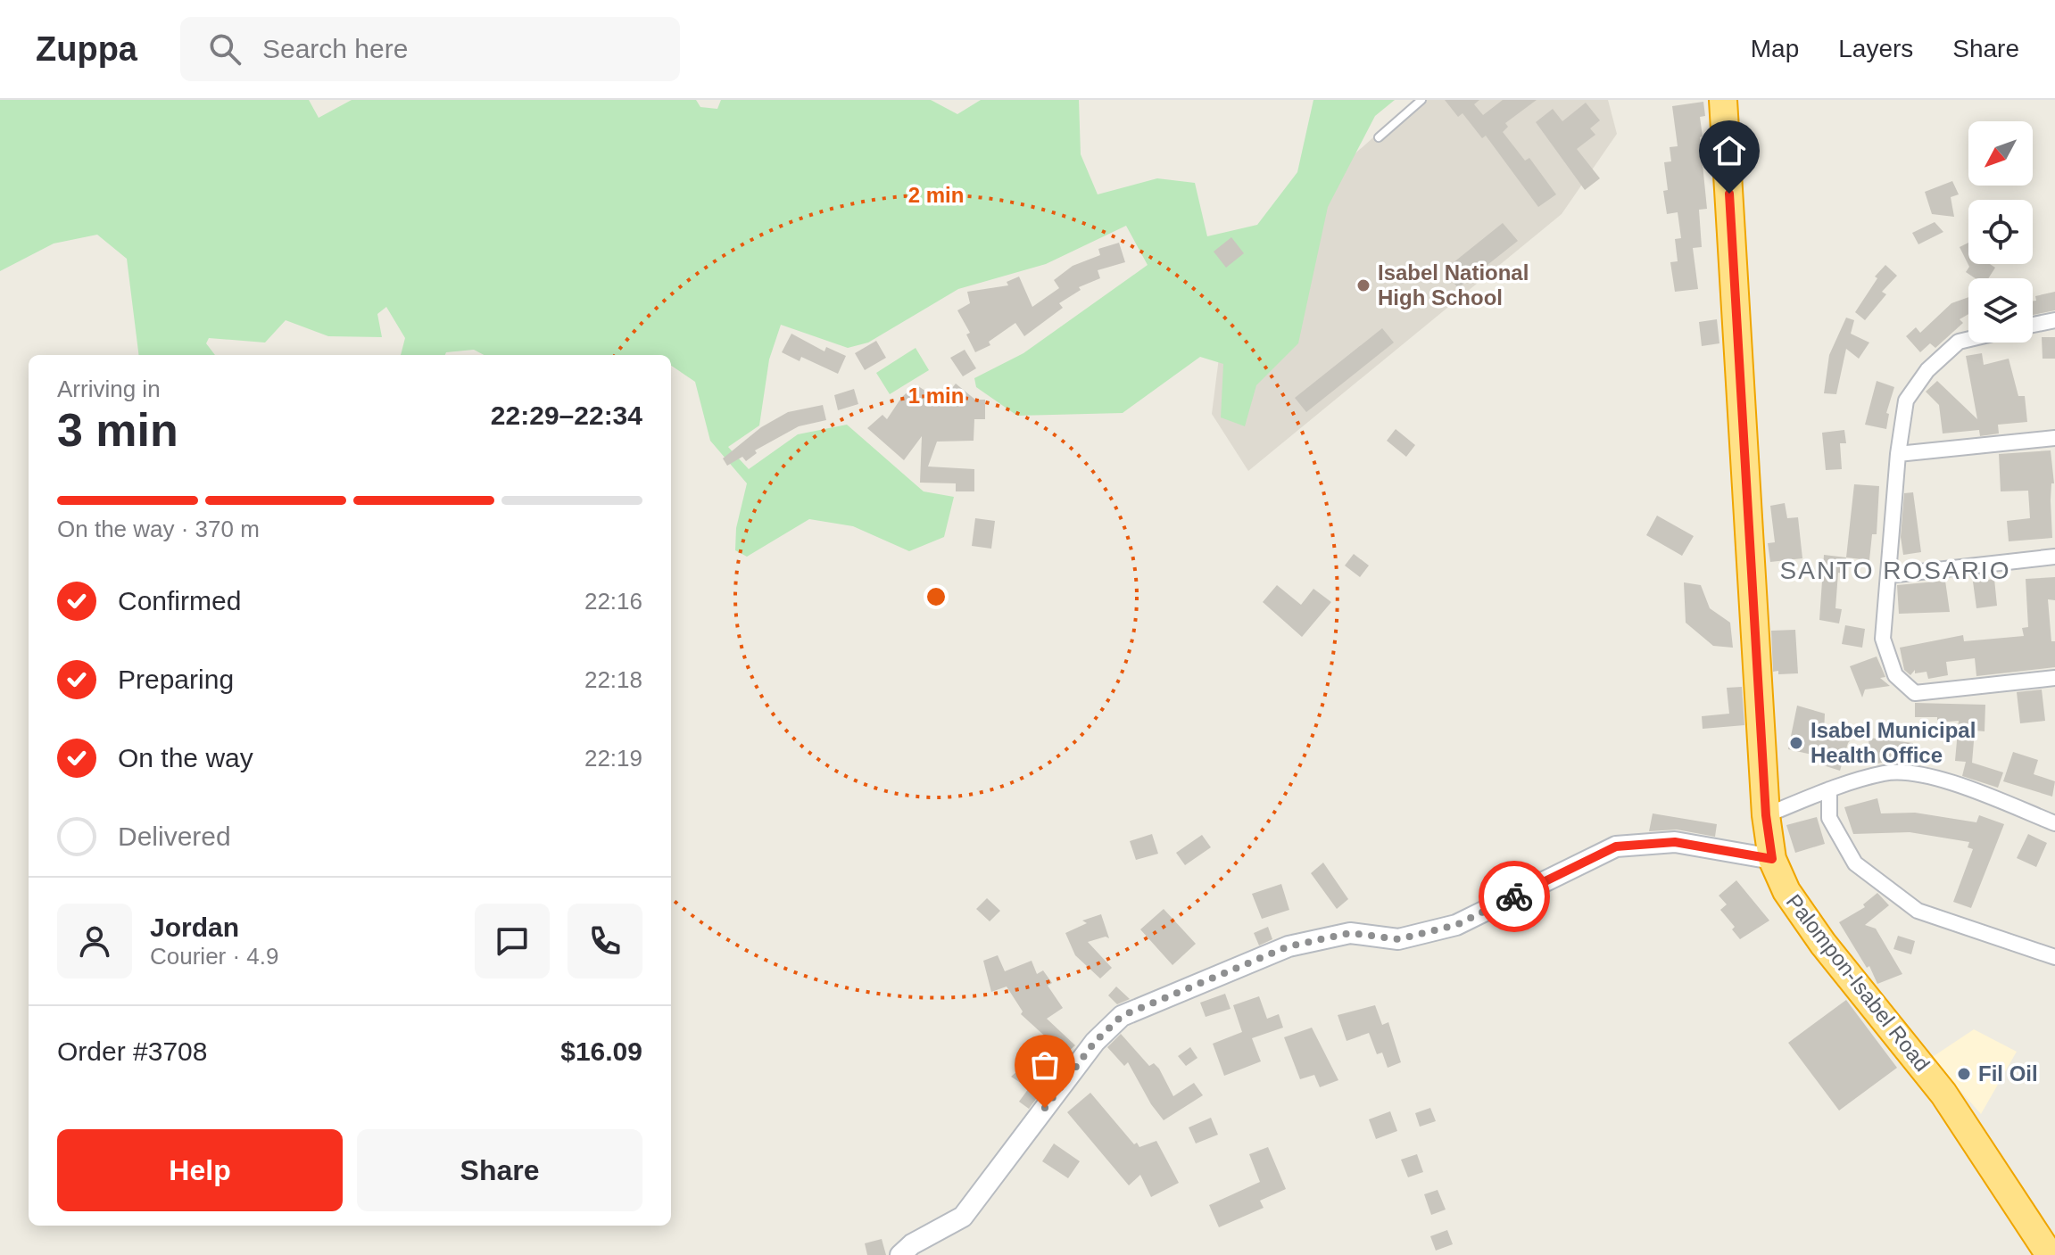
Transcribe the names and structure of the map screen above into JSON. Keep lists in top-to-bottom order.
{
  "streets": {
    "highway": ["Palompon-Isabel Road"]
  },
  "districts": ["SANTO ROSARIO"],
  "places": ["Isabel National High School", "Isabel Municipal Health Office", "Fil Oil"],
  "north": "bottom left",
  "page": {
    "header": "Zuppa",
    "search": "Search here",
    "nav": ["Map", "Layers", "Share"],
    "heading": ["3 min", "Arriving in", "22:29–22:34"],
    "panel": [
      "Jordan",
      "Courier · 4.9",
      "Order #3708",
      "$16.09"
    ],
    "bar": "On the way · 370 m",
    "list": [
      ["Confirmed", "22:16"],
      ["Preparing", "22:18"],
      ["On the way", "22:19"],
      "Delivered"
    ],
    "buttons": ["Help", "Share"]
  },
  "rings": ["2 min", "1 min"]
}
